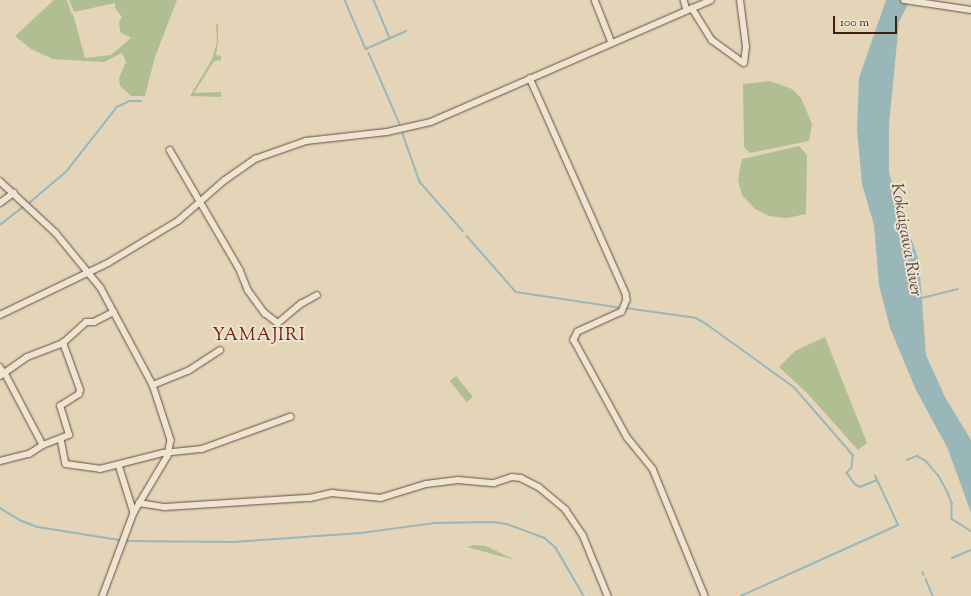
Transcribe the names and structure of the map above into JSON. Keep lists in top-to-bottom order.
{
  "districts": ["YAMAJIRI"],
  "water": ["Kokaigawa River"],
  "scale_bar": "100 m"
}
